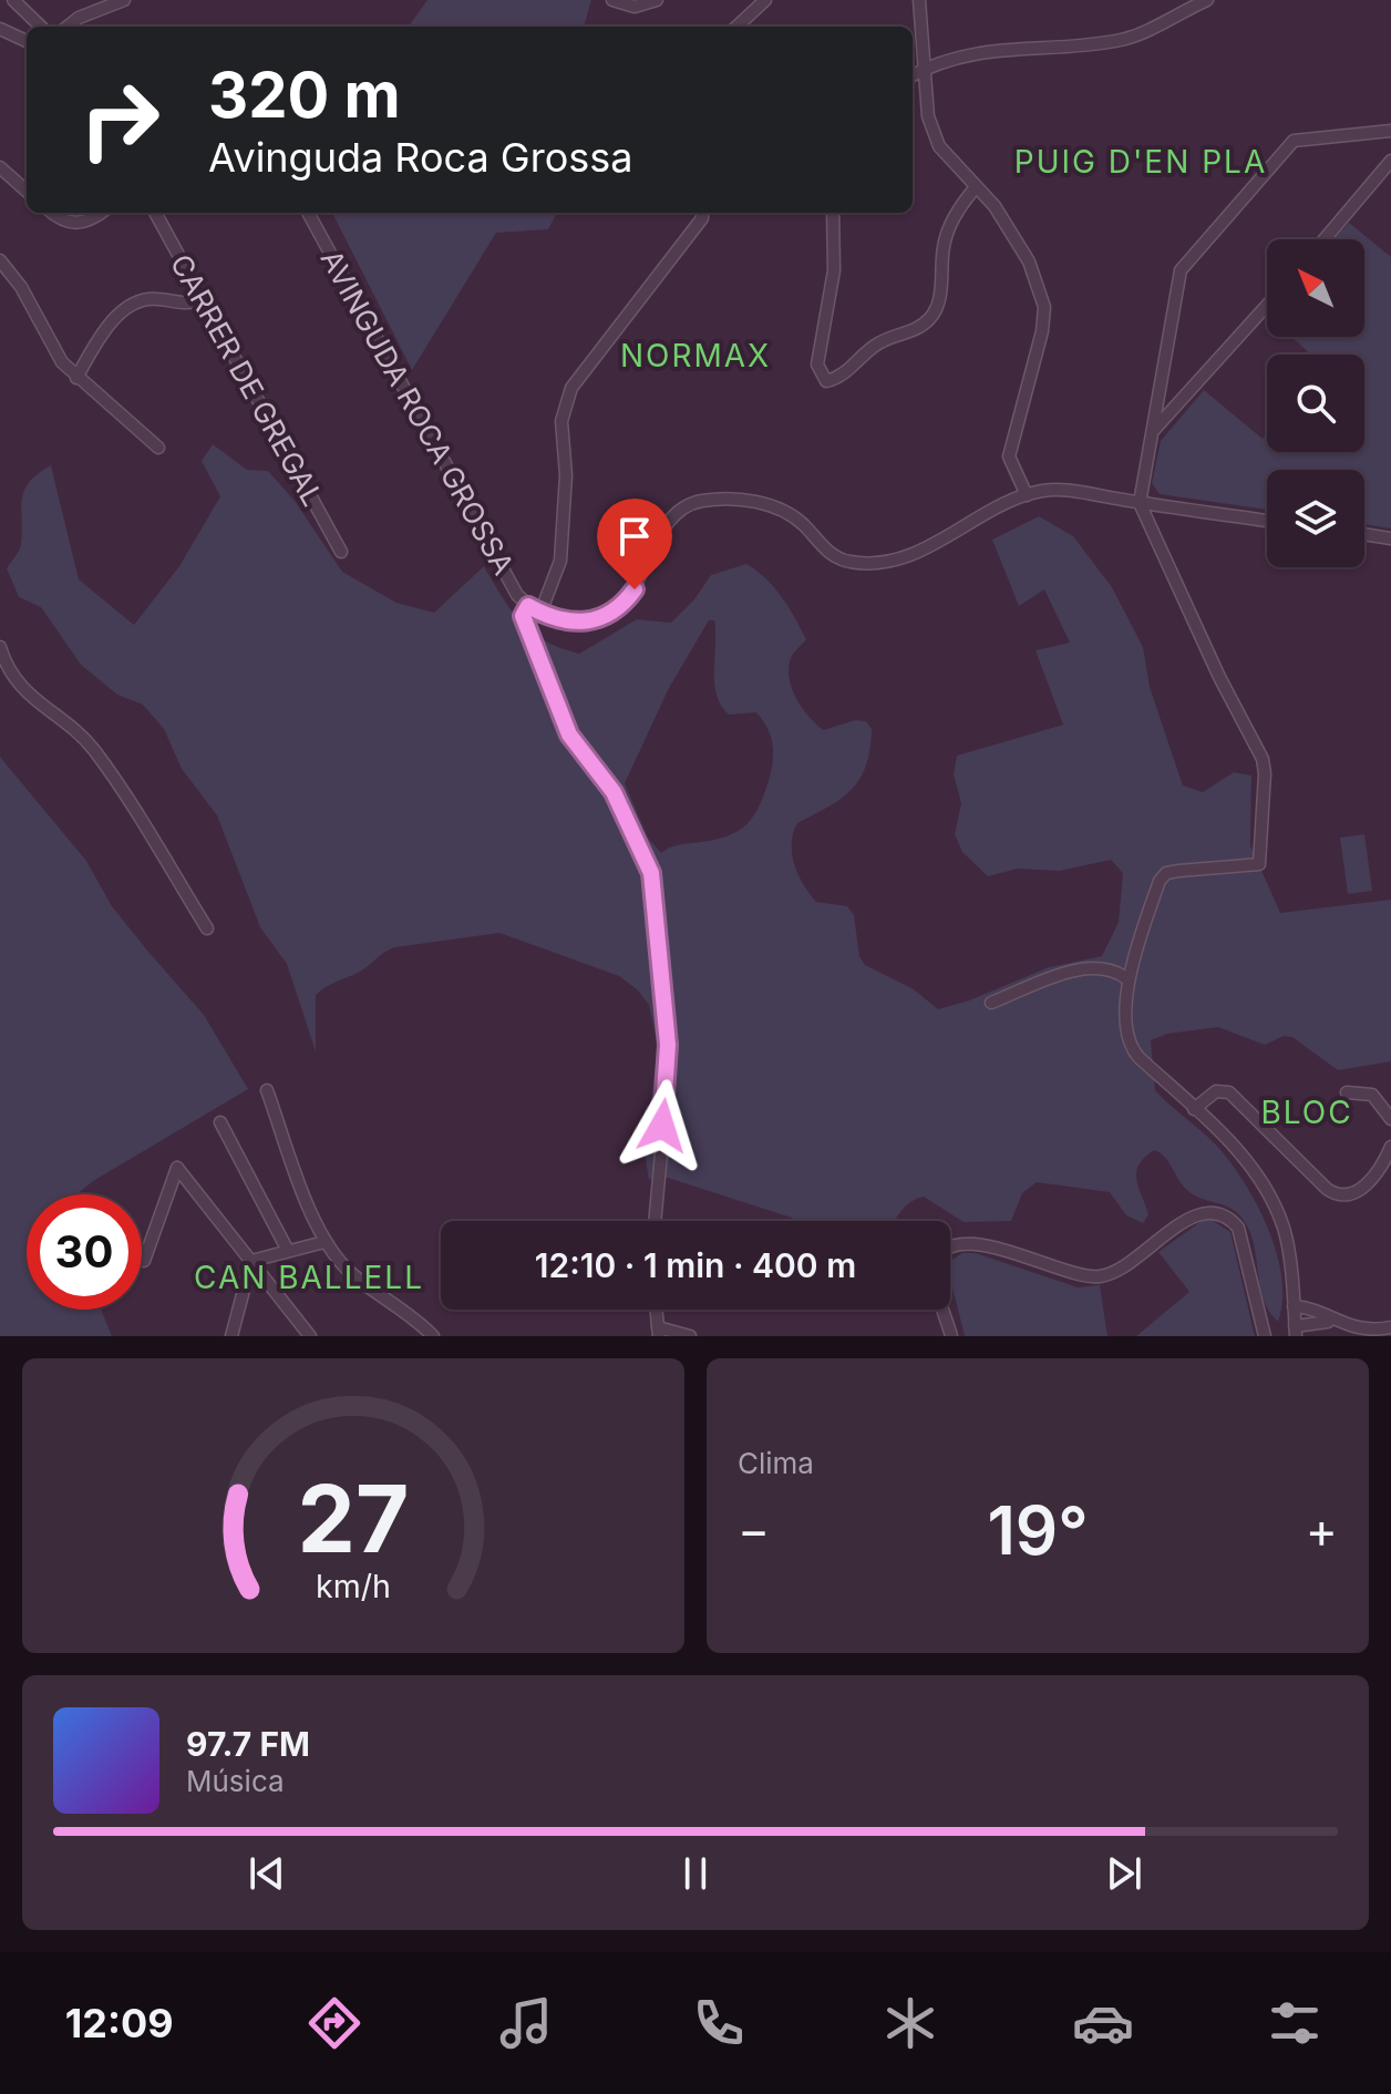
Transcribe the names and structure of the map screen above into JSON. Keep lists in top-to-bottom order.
{
  "streets": {
    "street": ["CARRER DE GREGAL", "AVINGUDA ROCA GROSSA"]
  },
  "districts": [
    "PUIG D'EN PLA",
    "NORMAX",
    "BLOC",
    "CAN BALLELL"
  ],
  "north": "top left",
  "page": {
    "turn": ["320 m", "Avinguda Roca Grossa"],
    "limit": "30",
    "trip": "12:10 · 1 min · 400 m",
    "tile": "Clima",
    "heat": ["−", "19°", "+"],
    "song": ["97.7 FM", "Música"],
    "tabs": "12:09",
    "gauge": ["27", "km/h"]
  }
}
